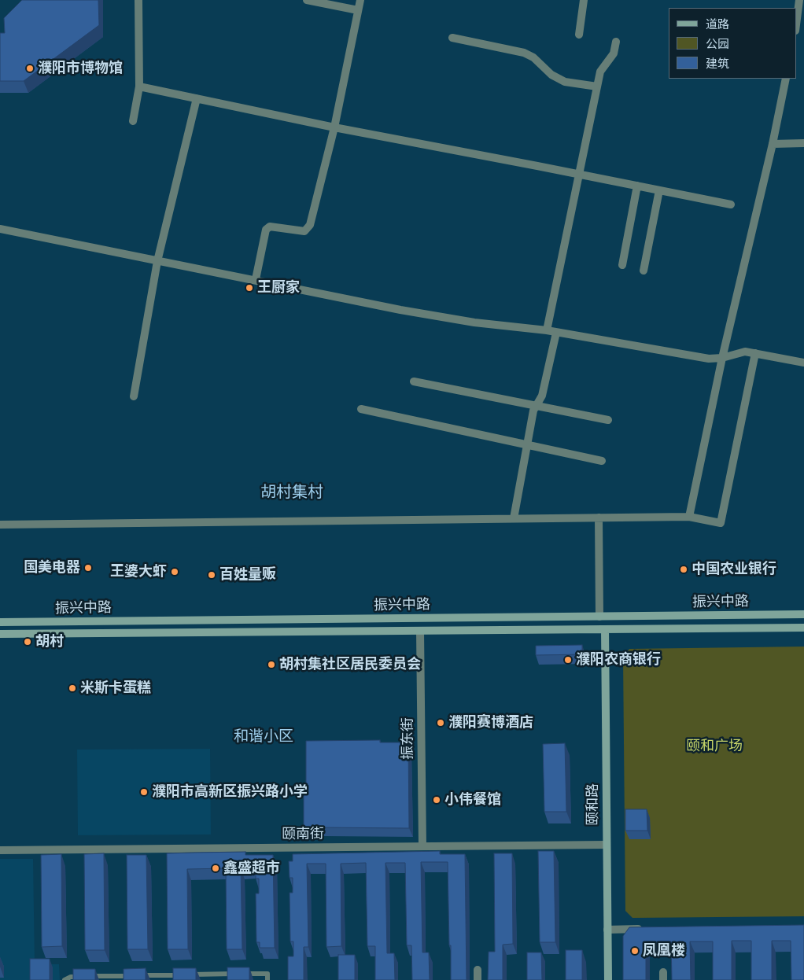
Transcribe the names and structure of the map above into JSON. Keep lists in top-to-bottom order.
{
  "streets": {
    "street": [
      "振兴中路",
      "振东街",
      "颐和路",
      "颐南街"
    ]
  },
  "crossings": [
    ["振兴中路", "振东街"],
    ["振兴中路", "颐和路"],
    ["振东街", "颐南街"],
    ["颐和路", "颐南街"]
  ],
  "districts": ["胡村集村", "和谐小区"],
  "parks": ["颐和广场"],
  "places": [
    "濮阳市博物馆",
    "王厨家",
    "国美电器",
    "中国农业银行",
    "王婆大虾",
    "百姓量贩",
    "胡村",
    "濮阳农商银行",
    "胡村集社区居民委员会",
    "米斯卡蛋糕",
    "濮阳赛博酒店",
    "濮阳市高新区振兴路小学",
    "小伟餐馆",
    "鑫盛超市",
    "凤凰楼"
  ],
  "legend": ["道路", "公园", "建筑"]
}
